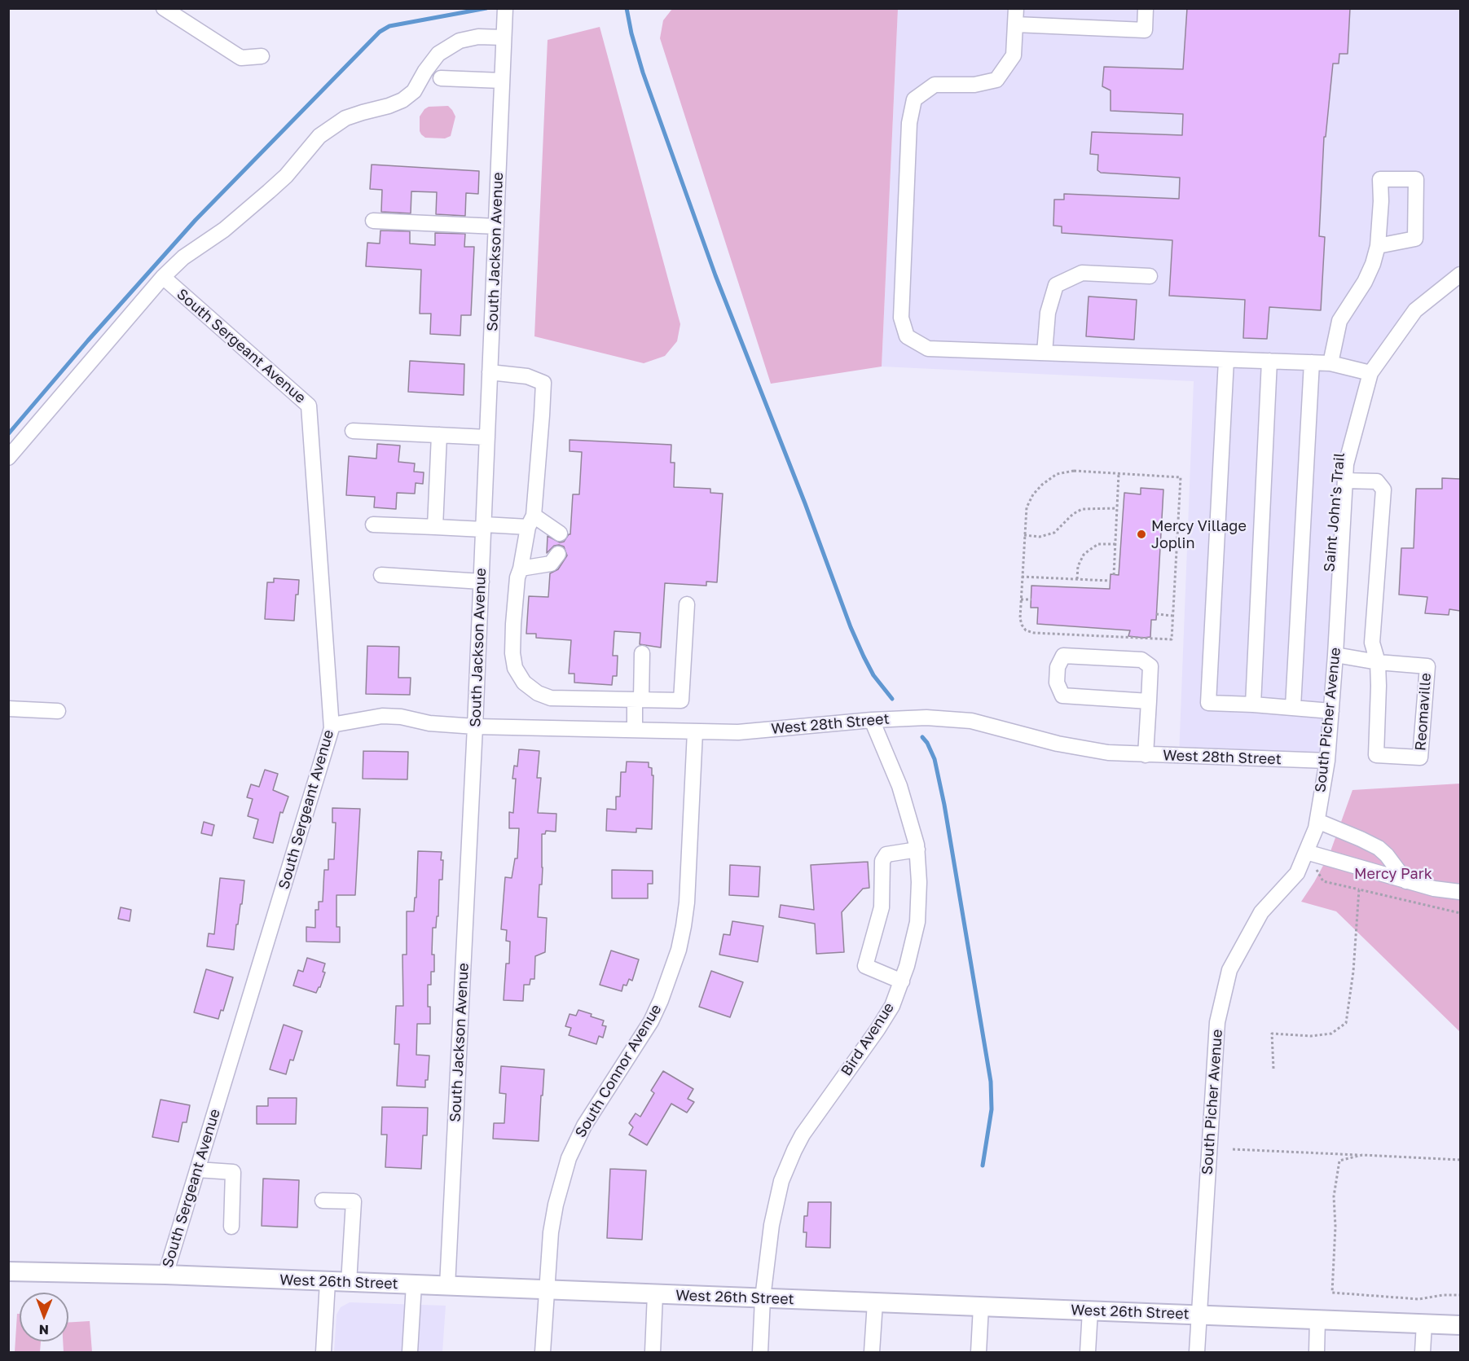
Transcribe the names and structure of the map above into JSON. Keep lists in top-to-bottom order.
{
  "streets": {
    "main road": ["West 26th Street"],
    "street": [
      "South Jackson Avenue",
      "South Sergeant Avenue",
      "Reomaville",
      "South Picher Avenue",
      "West 28th Street",
      "Bird Avenue",
      "South Connor Avenue"
    ]
  },
  "crossings": [
    ["South Jackson Avenue", "West 28th Street"],
    ["South Jackson Avenue", "West 26th Street"],
    ["South Sergeant Avenue", "West 28th Street"],
    ["South Sergeant Avenue", "West 26th Street"],
    ["Reomaville", "South Picher Avenue"],
    ["South Picher Avenue", "West 28th Street"],
    ["South Picher Avenue", "West 26th Street"],
    ["West 28th Street", "Bird Avenue"],
    ["West 28th Street", "South Connor Avenue"],
    ["Bird Avenue", "West 26th Street"],
    ["South Connor Avenue", "West 26th Street"]
  ],
  "parks": ["Mercy Park"],
  "places": ["Mercy Village Joplin"],
  "north": "bottom"
}
